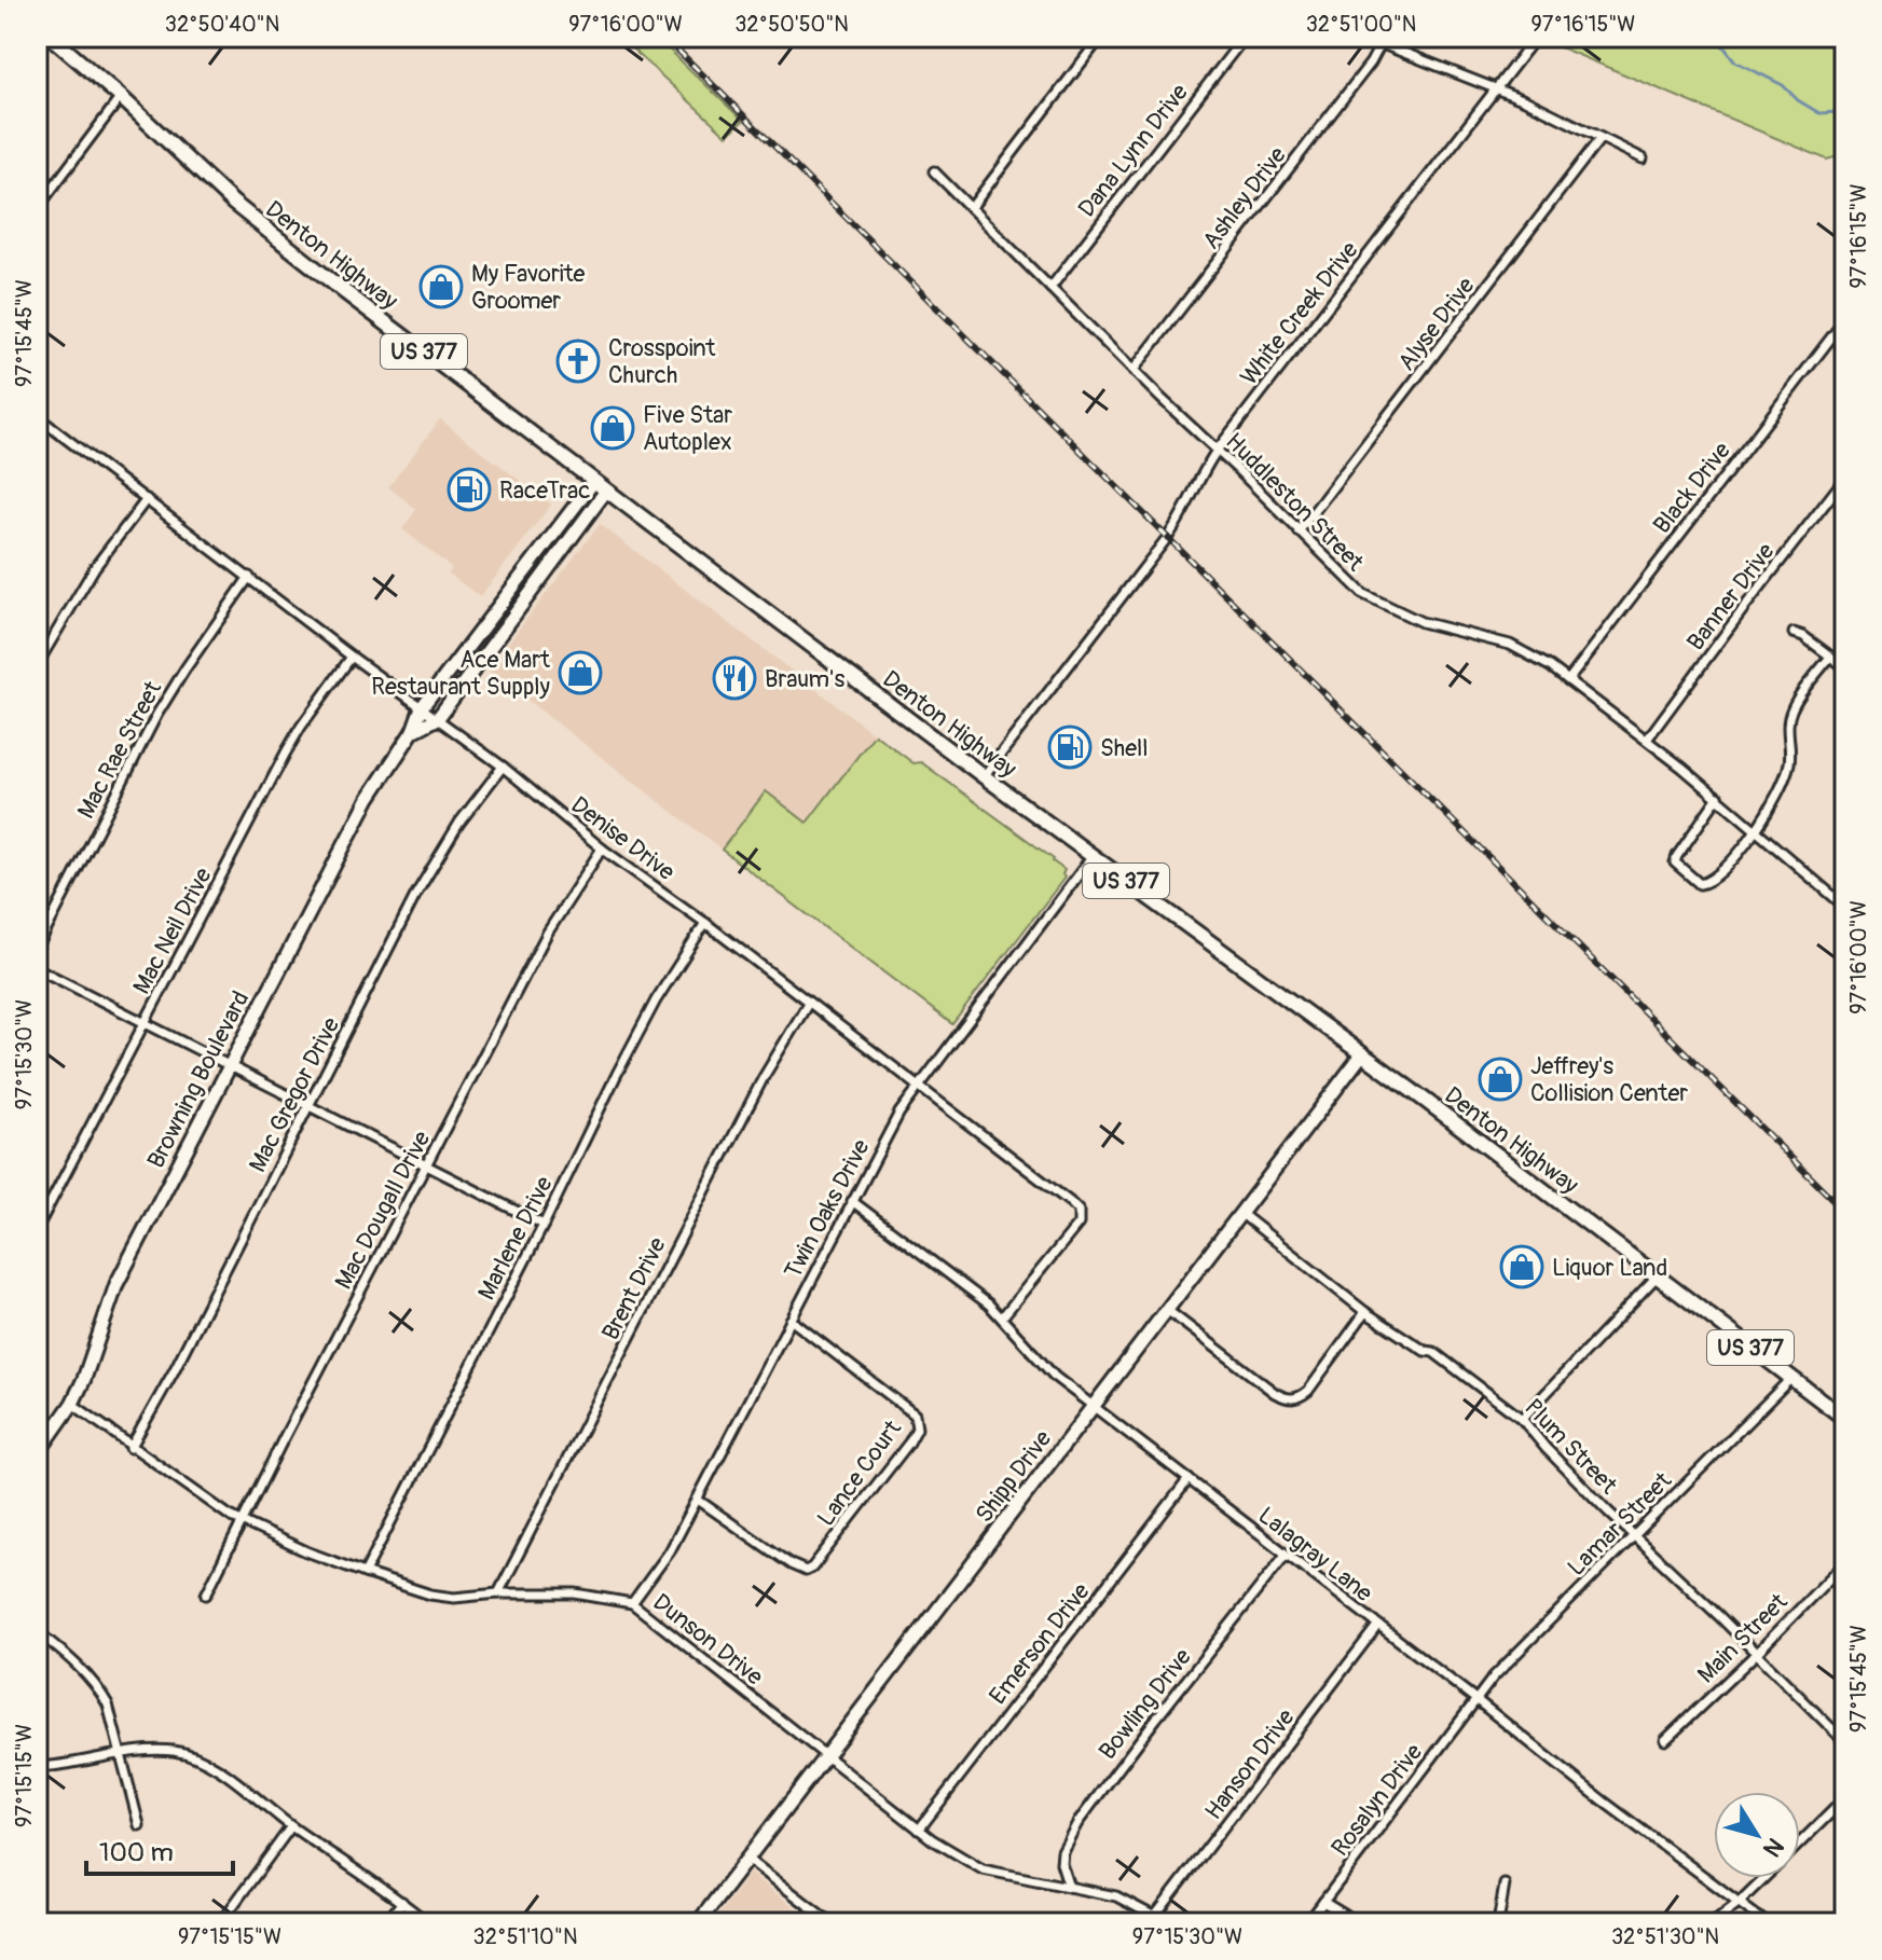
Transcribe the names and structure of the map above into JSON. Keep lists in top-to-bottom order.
{
  "streets": {
    "main road": ["Denton Highway", "US 377"],
    "street": [
      "Dana Lynn Drive",
      "Ashley Drive",
      "White Creek Drive",
      "Alyse Drive",
      "Black Drive",
      "Huddleston Street",
      "Banner Drive",
      "Mac Rae Street",
      "Denise Drive",
      "Mac Neil Drive",
      "Browning Boulevard",
      "Mac Gregor Drive",
      "Twin Oaks Drive",
      "Mac Dougall Drive",
      "Marlene Drive",
      "Brent Drive",
      "Plum Street",
      "Lance Court",
      "Shipp Drive",
      "Lamar Street",
      "Lalagray Lane",
      "Main Street",
      "Dunson Drive",
      "Emerson Drive",
      "Bowling Drive",
      "Hanson Drive",
      "Rosalyn Drive"
    ]
  },
  "crossings": [
    ["Dana Lynn Drive", "Huddleston Street"],
    ["Ashley Drive", "Huddleston Street"],
    ["Denton Highway", "White Creek Drive"],
    ["Denton Highway", "Browning Boulevard"],
    ["Denton Highway", "Twin Oaks Drive"],
    ["Denton Highway", "Shipp Drive"],
    ["Denton Highway", "Lamar Street"],
    ["White Creek Drive", "Huddleston Street"],
    ["Alyse Drive", "Huddleston Street"],
    ["Black Drive", "Huddleston Street"],
    ["Huddleston Street", "Banner Drive"],
    ["Mac Rae Street", "Denise Drive"],
    ["Denise Drive", "Mac Neil Drive"],
    ["Denise Drive", "Browning Boulevard"],
    ["Denise Drive", "Mac Gregor Drive"],
    ["Denise Drive", "Twin Oaks Drive"],
    ["Denise Drive", "Mac Dougall Drive"],
    ["Denise Drive", "Marlene Drive"],
    ["Denise Drive", "Brent Drive"],
    ["Denise Drive", "Lalagray Lane"],
    ["Browning Boulevard", "Dunson Drive"],
    ["Mac Gregor Drive", "Dunson Drive"],
    ["Twin Oaks Drive", "Lance Court"],
    ["Twin Oaks Drive", "Lalagray Lane"],
    ["Twin Oaks Drive", "Dunson Drive"],
    ["Mac Dougall Drive", "Dunson Drive"],
    ["Marlene Drive", "Dunson Drive"],
    ["Brent Drive", "Dunson Drive"],
    ["Plum Street", "Shipp Drive"],
    ["Plum Street", "Lamar Street"],
    ["Plum Street", "Main Street"],
    ["Shipp Drive", "Lalagray Lane"],
    ["Shipp Drive", "Dunson Drive"],
    ["Lamar Street", "Lalagray Lane"],
    ["Lamar Street", "Rosalyn Drive"],
    ["Lalagray Lane", "Emerson Drive"],
    ["Lalagray Lane", "Bowling Drive"],
    ["Lalagray Lane", "Hanson Drive"],
    ["Lalagray Lane", "Rosalyn Drive"],
    ["Dunson Drive", "Emerson Drive"],
    ["Dunson Drive", "Bowling Drive"],
    ["Dunson Drive", "Hanson Drive"]
  ],
  "places": {
    "shop": [
      "My Favorite Groomer",
      "Five Star Autoplex",
      "Ace Mart Restaurant Supply",
      "Jeffrey's Collision Center",
      "Liquor Land"
    ],
    "church": ["Crosspoint Church"],
    "fuel station": ["RaceTrac", "Shell"],
    "restaurant": ["Braum's"]
  },
  "scale_bar": "100 m",
  "north": "bottom right",
  "coordinates": [
    "32°50'40\"N",
    "97°16'00\"W",
    "32°50'50\"N",
    "32°51'00\"N",
    "97°16'15\"W",
    "97°15'45\"W",
    "97°15'30\"W",
    "97°15'15\"W",
    "32°51'10\"N",
    "32°51'30\"N"
  ]
}
